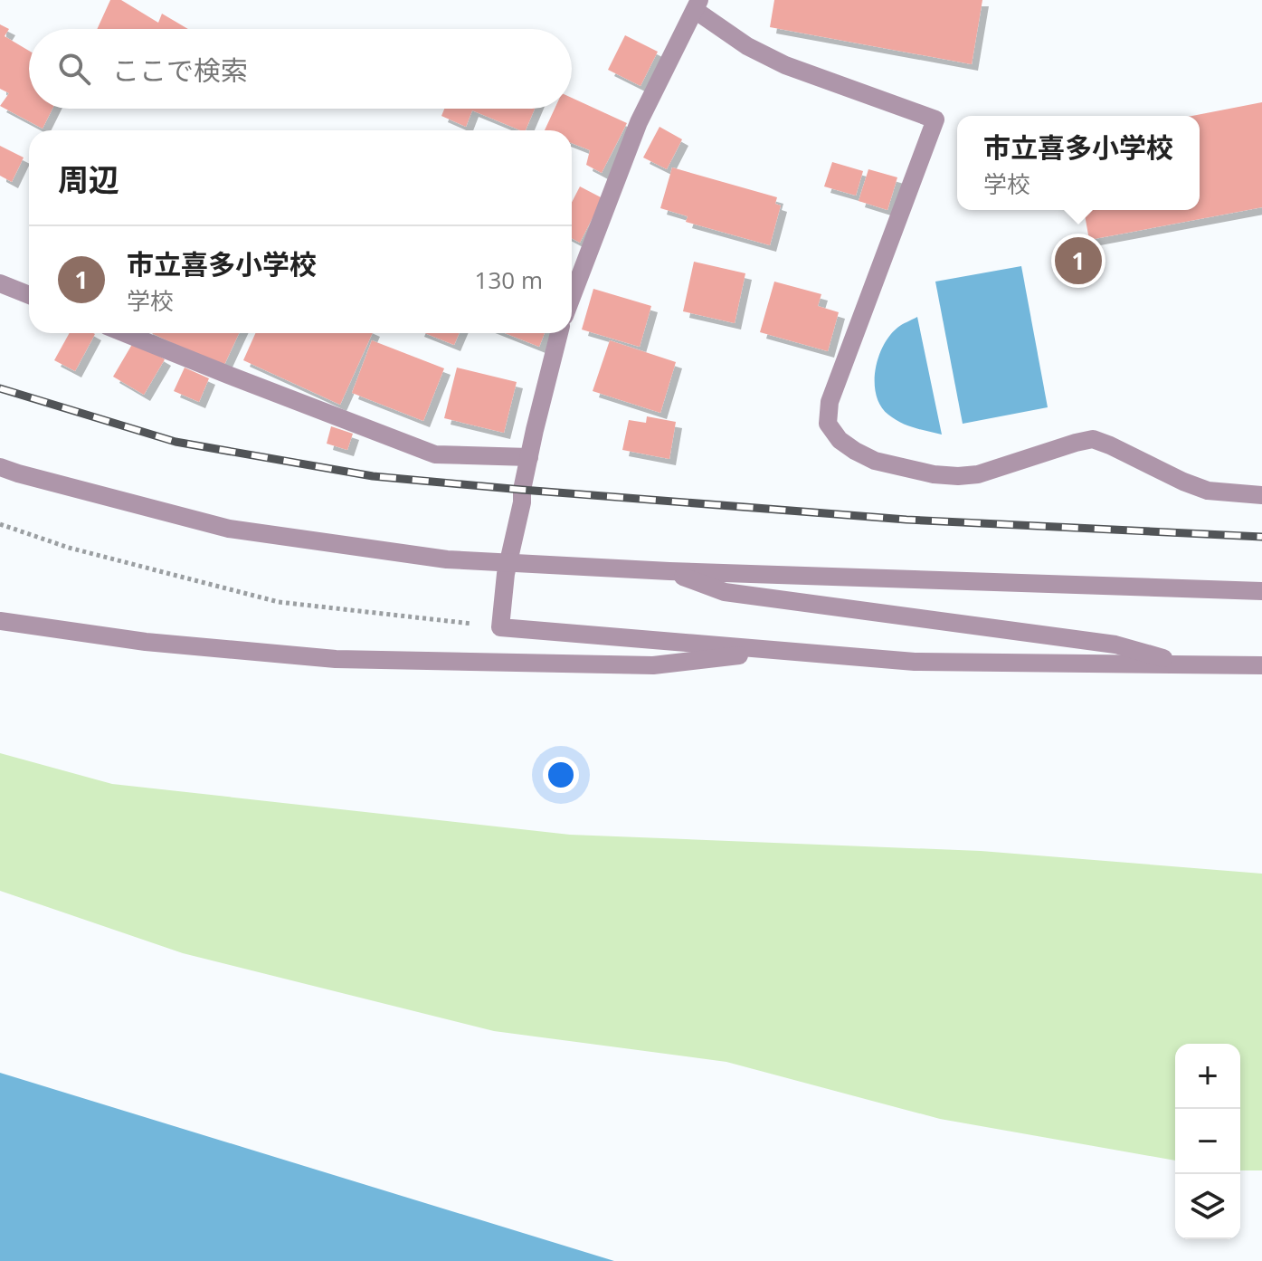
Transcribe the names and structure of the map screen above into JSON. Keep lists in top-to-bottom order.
{
  "page": {
    "search": "ここで検索",
    "popup": ["市立喜多小学校", "学校"],
    "heading": "周辺",
    "list": [
      {
        "mark": "1",
        "name": "市立喜多小学校",
        "note": "学校",
        "value": "130 m"
      }
    ],
    "pins": "1",
    "map_buttons": ["+", "−"]
  }
}
